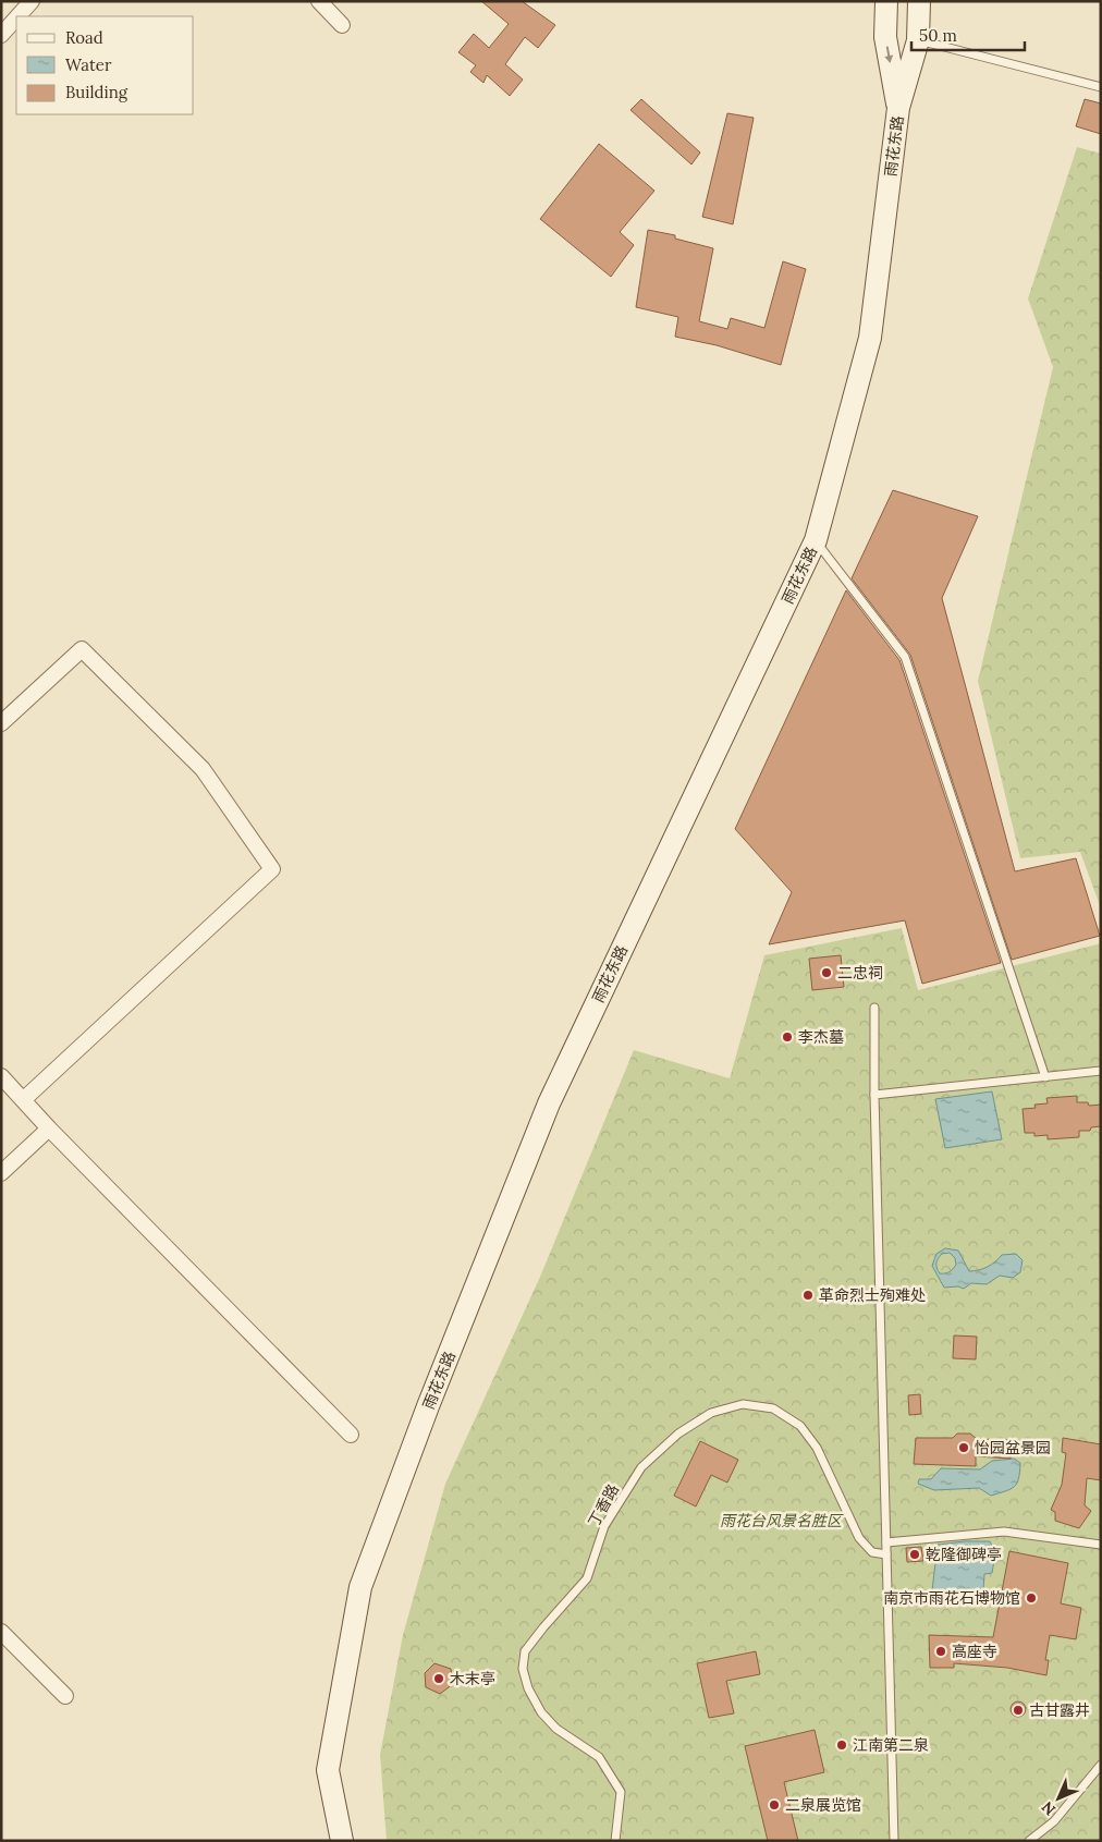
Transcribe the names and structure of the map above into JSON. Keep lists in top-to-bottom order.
{
  "streets": {
    "main road": ["雨花东路"],
    "lane": ["丁香路"]
  },
  "parks": ["雨花台风景名胜区"],
  "places": [
    "二忠祠",
    "李杰墓",
    "革命烈士殉难处",
    "怡园盆景园",
    "乾隆御碑亭",
    "南京市雨花石博物馆",
    "高座寺",
    "木末亭",
    "古甘露井",
    "江南第二泉",
    "二泉展览馆"
  ],
  "legend": ["Road", "Water", "Building"],
  "scale_bar": "50 m",
  "north": "bottom left"
}
